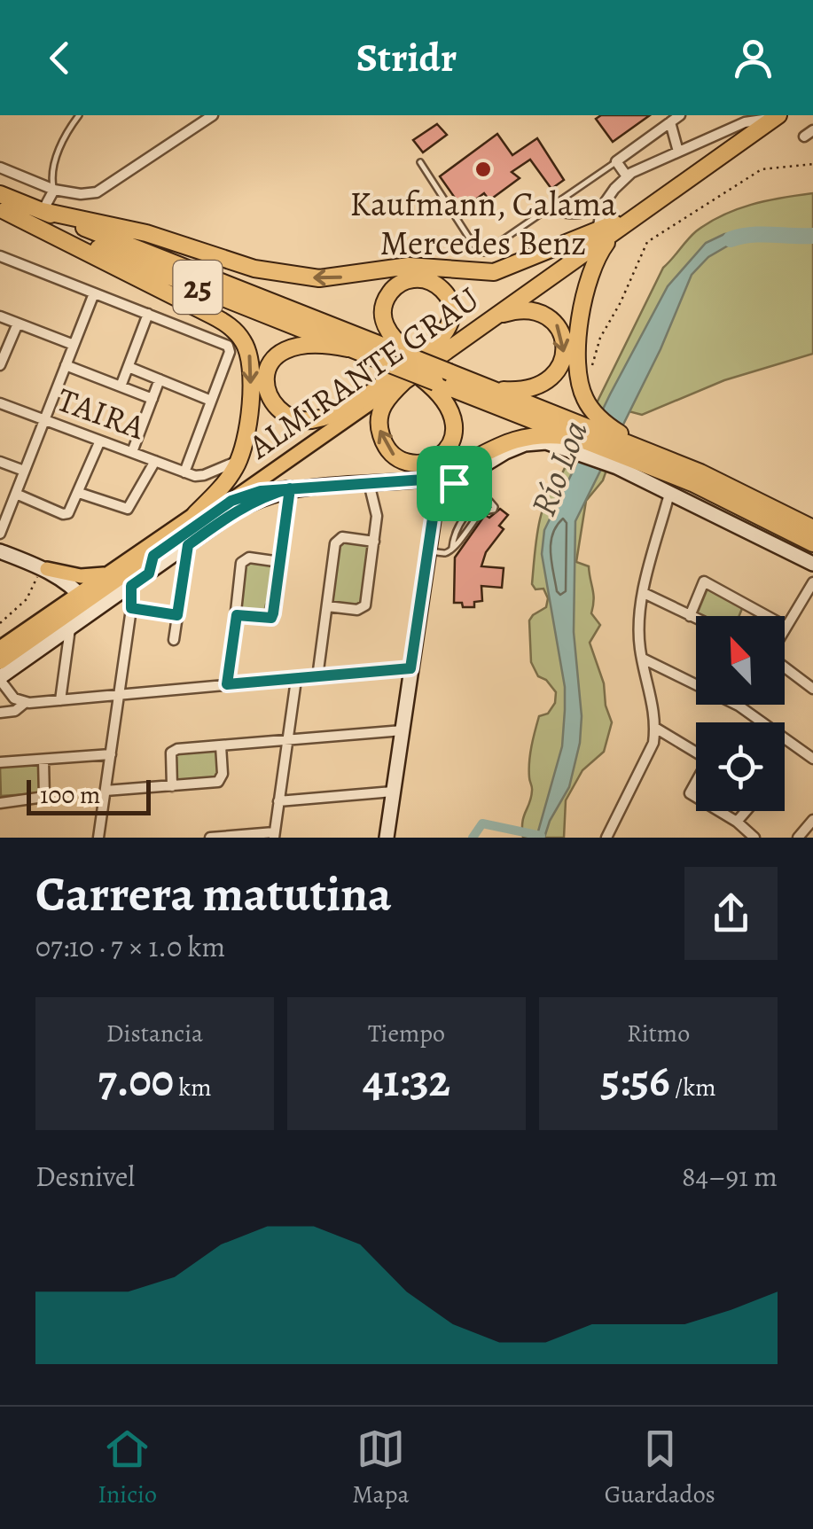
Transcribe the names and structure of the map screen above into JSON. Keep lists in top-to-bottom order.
{
  "streets": {
    "highway": ["25", "ALMIRANTE GRAU"],
    "street": ["TAIRA"]
  },
  "crossings": [
    ["25", "ALMIRANTE GRAU"]
  ],
  "water": ["Río Loa"],
  "places": ["Kaufmann, Calama Mercedes Benz"],
  "scale_bar": "100 m",
  "north": "top left",
  "page": {
    "header": "Stridr",
    "scale": "100 m",
    "heading": ["Carrera matutina", "07:10 · 7 × 1.0 km"],
    "stats": [
      ["Distancia", "7.00 km"],
      ["Tiempo", "41:32"],
      ["Ritmo", "5:56 /km"]
    ],
    "chart": ["Desnivel", "84–91 m"],
    "tabs": ["Inicio", "Mapa", "Guardados"]
  }
}
